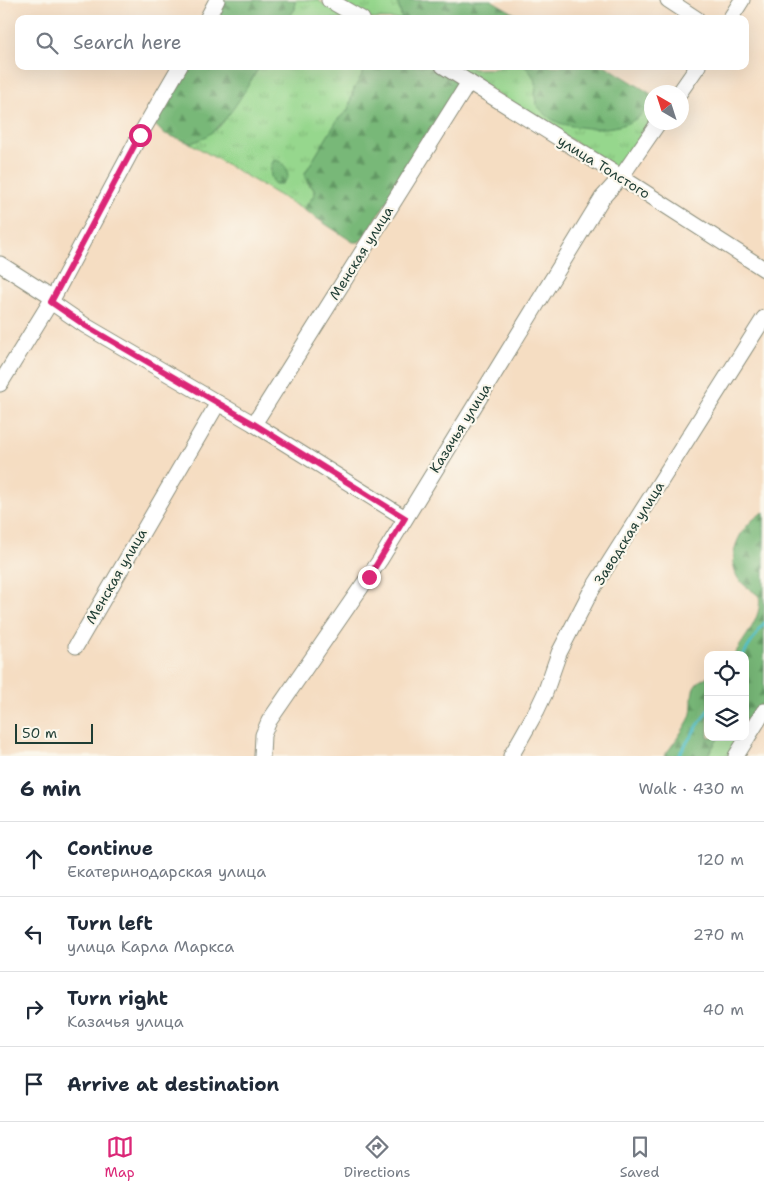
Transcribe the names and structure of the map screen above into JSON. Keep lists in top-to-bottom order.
{
  "streets": {
    "street": [
      "улица Толстого",
      "Менская улица",
      "Казачья улица",
      "Заводская улица"
    ]
  },
  "crossings": [
    ["улица Толстого", "Менская улица"],
    ["улица Толстого", "Казачья улица"]
  ],
  "scale_bar": "50 m",
  "north": "top left",
  "page": {
    "search": "Search here",
    "scale": "50 m",
    "heading": ["6 min", "Walk · 430 m"],
    "list": [
      ["Continue", "Екатеринодарская улица", "120 m"],
      ["Turn left", "улица Карла Маркса", "270 m"],
      ["Turn right", "Казачья улица", "40 m"],
      "Arrive at destination"
    ],
    "nav": ["Map", "Directions", "Saved"]
  }
}
